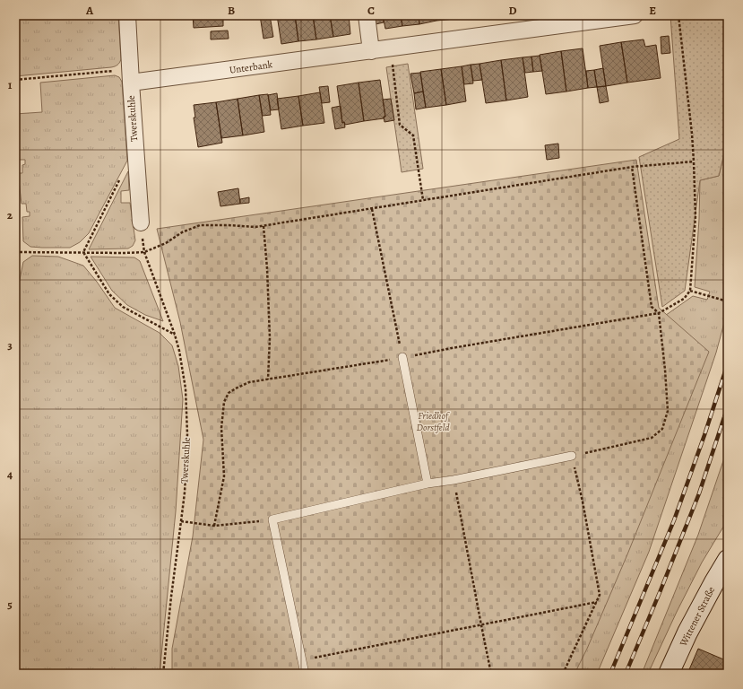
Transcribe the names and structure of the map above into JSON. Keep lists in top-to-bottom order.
{
  "streets": {
    "main road": ["Wittener Straße"],
    "street": ["Unterbank", "Twerskuhle"]
  },
  "crossings": [
    ["Unterbank", "Twerskuhle"]
  ],
  "parks": ["Friedhof Dorstfeld"],
  "grid": {
    "columns": [
      "A",
      "B",
      "C",
      "D",
      "E"
    ],
    "rows": [
      "1",
      "2",
      "3",
      "4",
      "5"
    ]
  }
}
